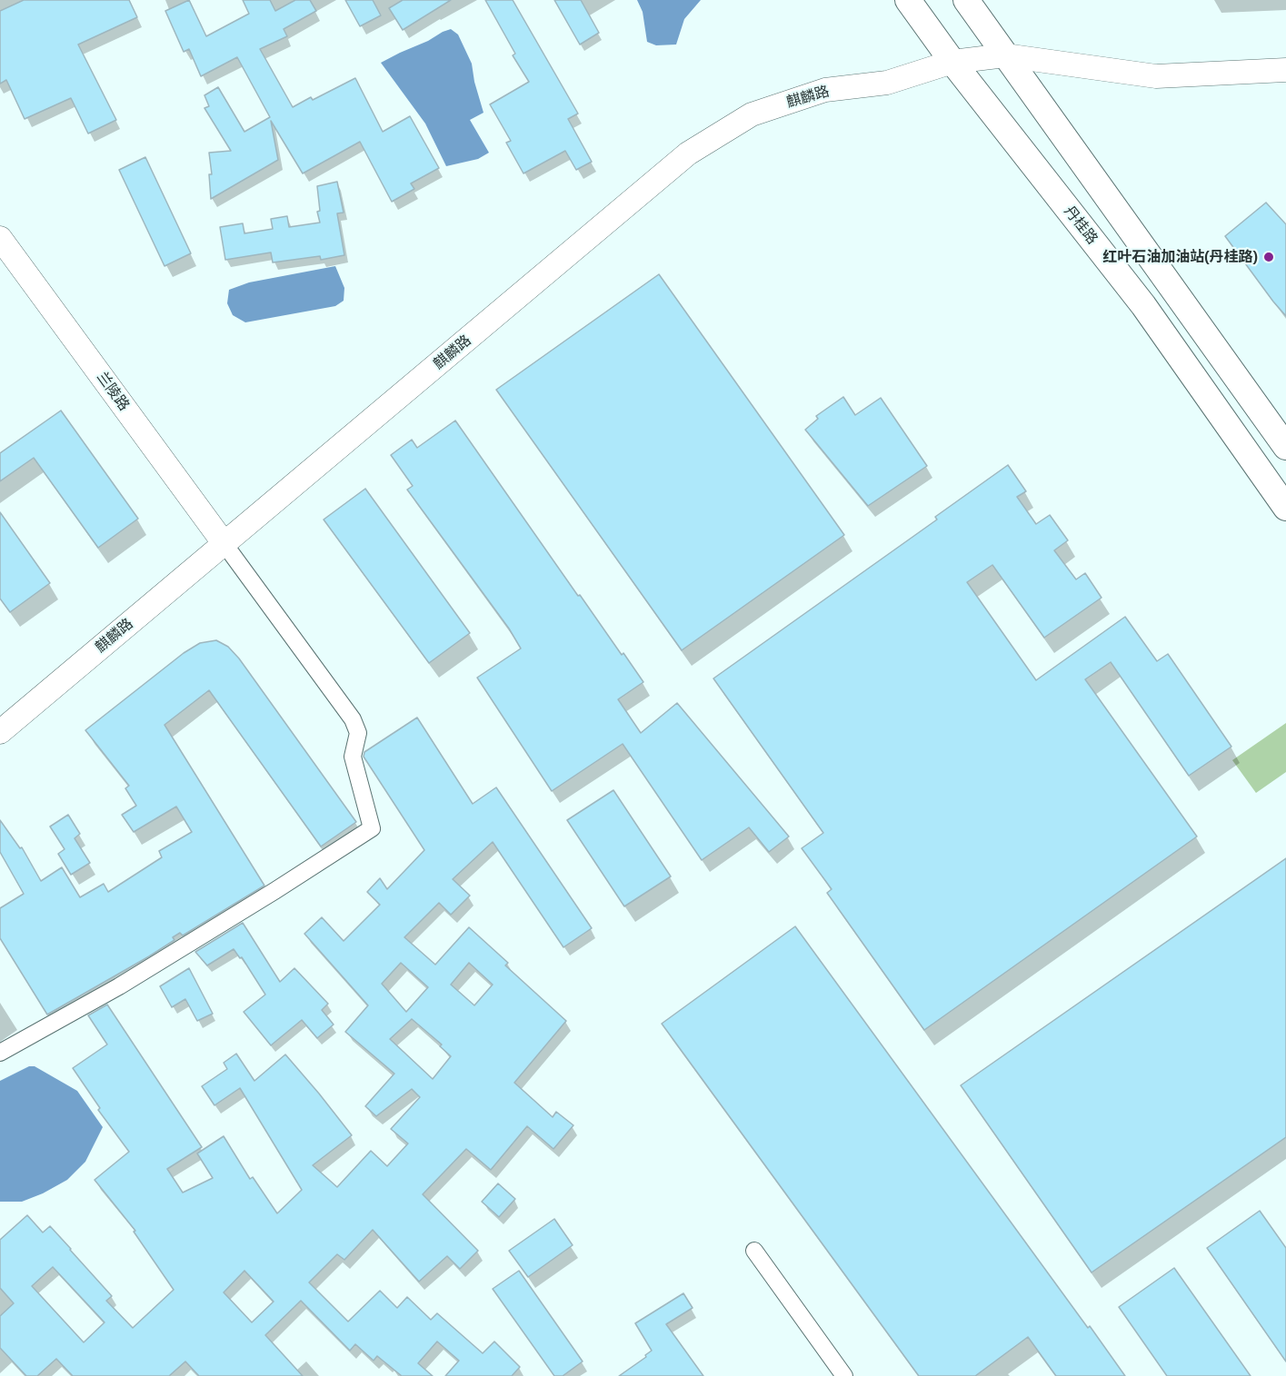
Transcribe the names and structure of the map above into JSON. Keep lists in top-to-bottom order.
{
  "streets": {
    "main road": ["丹桂路"],
    "street": ["麒麟路", "兰陵路"]
  },
  "crossings": [
    ["麒麟路", "丹桂路"],
    ["麒麟路", "兰陵路"]
  ],
  "places": ["红叶石油加油站(丹桂路)"]
}
